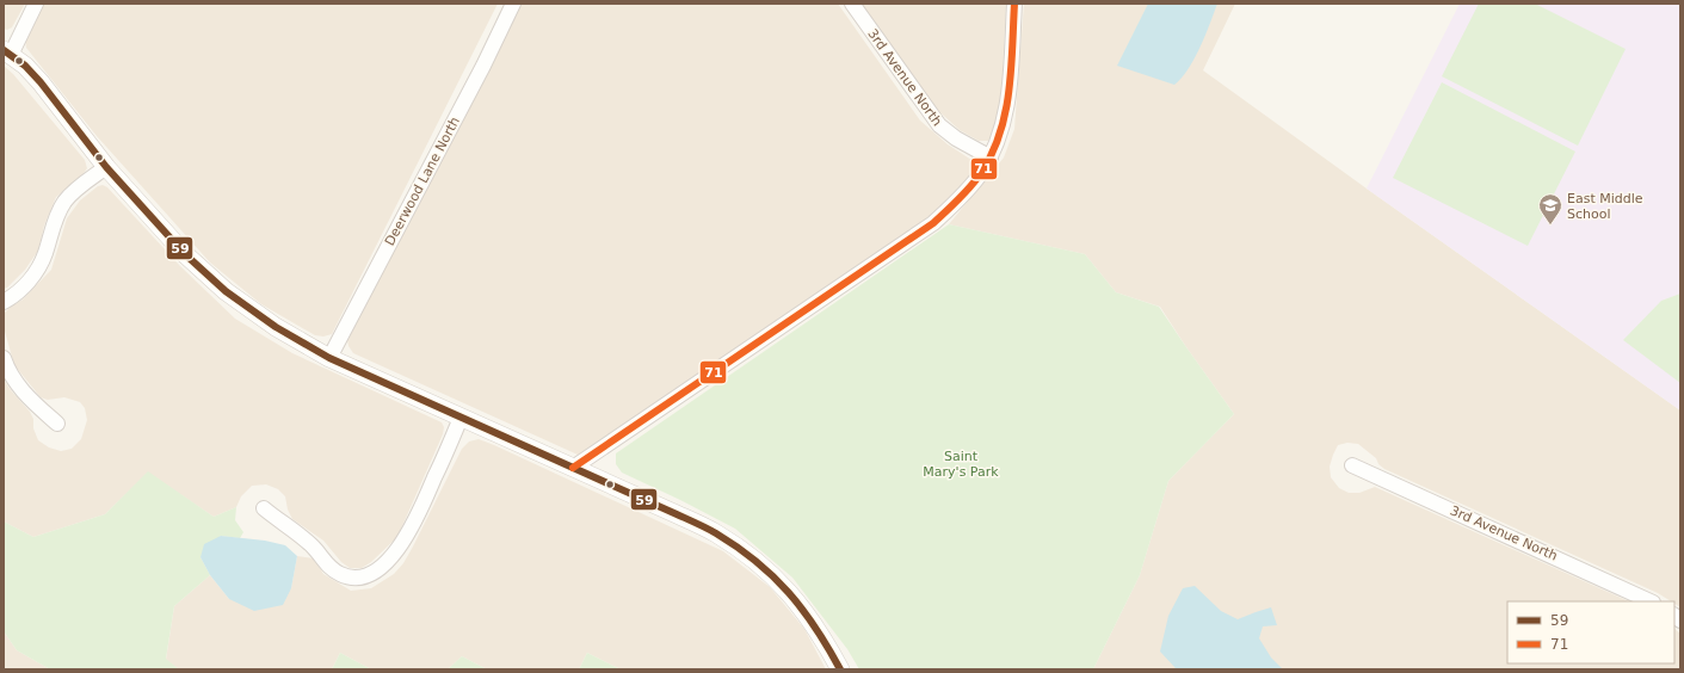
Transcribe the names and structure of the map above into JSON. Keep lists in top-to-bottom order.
{
  "streets": {
    "street": ["3rd Avenue North", "Deerwood Lane North"]
  },
  "parks": ["Saint Mary's Park"],
  "places": {
    "school or university": ["East Middle School"]
  },
  "lines": ["transit line 71", "transit line 59"],
  "legend": ["59", "71"]
}
